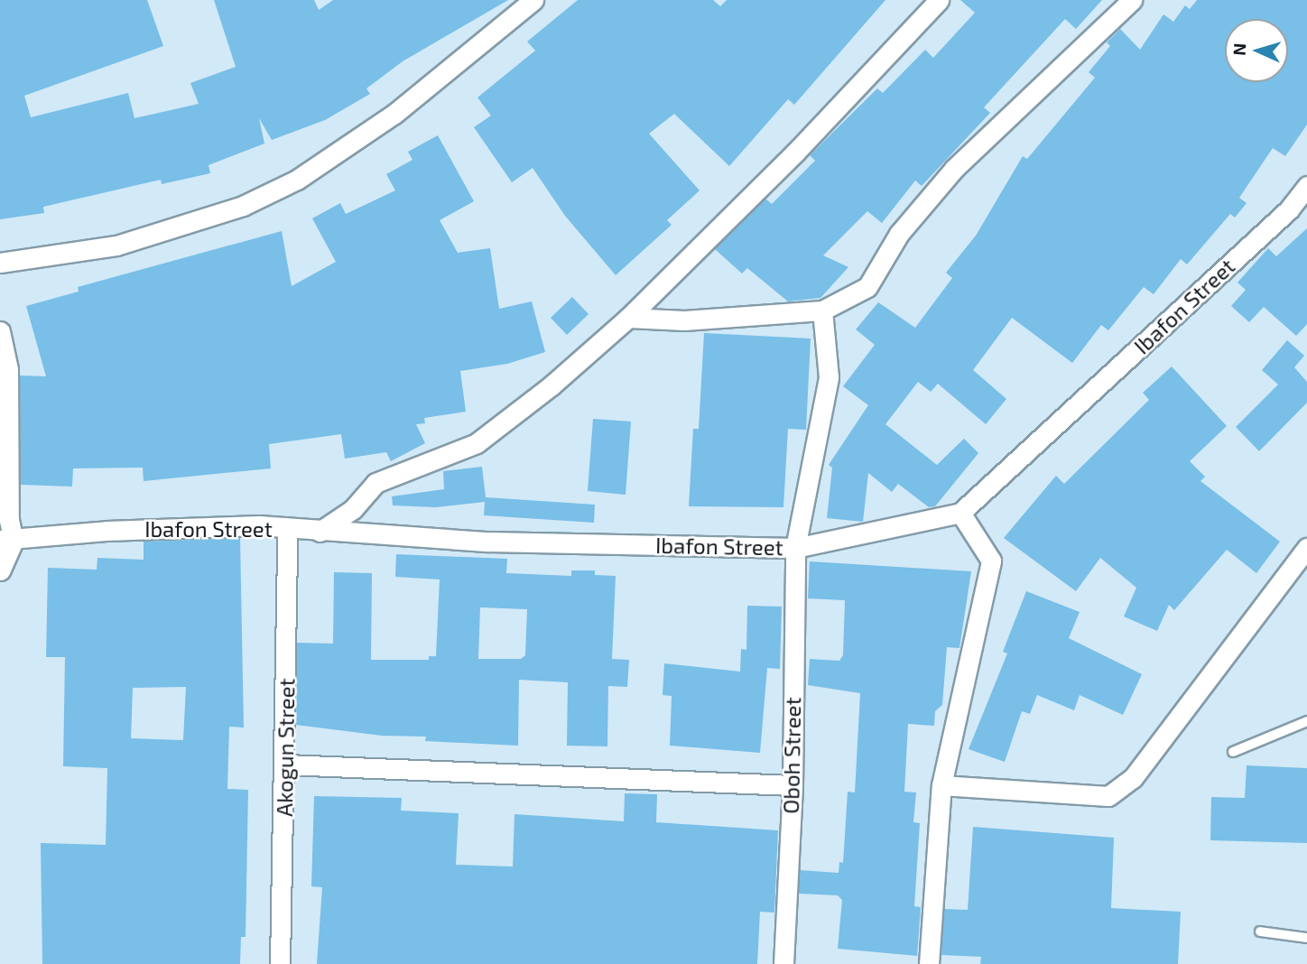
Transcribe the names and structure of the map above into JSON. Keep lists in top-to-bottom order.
{
  "streets": {
    "street": ["Ibafon Street", "Akogun Street", "Oboh Street"]
  },
  "crossings": [
    ["Ibafon Street", "Akogun Street"],
    ["Ibafon Street", "Oboh Street"]
  ],
  "north": "left"
}
